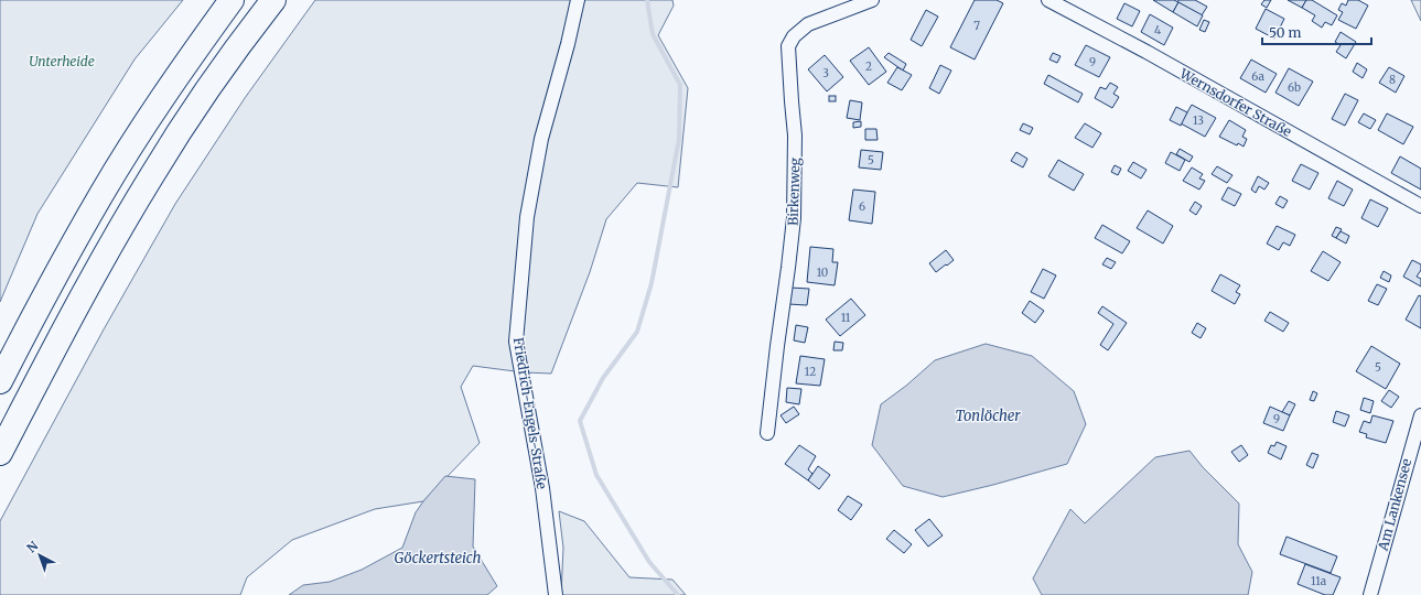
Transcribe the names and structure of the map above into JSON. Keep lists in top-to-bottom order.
{
  "streets": {
    "street": [
      "Wernsdorfer Straße",
      "Birkenweg",
      "Friedrich-Engels-Straße",
      "Am Lankensee"
    ]
  },
  "water": ["Tonlöcher", "Göckertsteich"],
  "parks": ["Unterheide"],
  "house_numbers": [
    "7",
    "4",
    "9",
    "2",
    "3",
    "6a",
    "8",
    "6b",
    "13",
    "5",
    "6",
    "10",
    "11",
    "5",
    "12",
    "9",
    "11a"
  ],
  "scale_bar": "50 m",
  "north": "top left"
}
